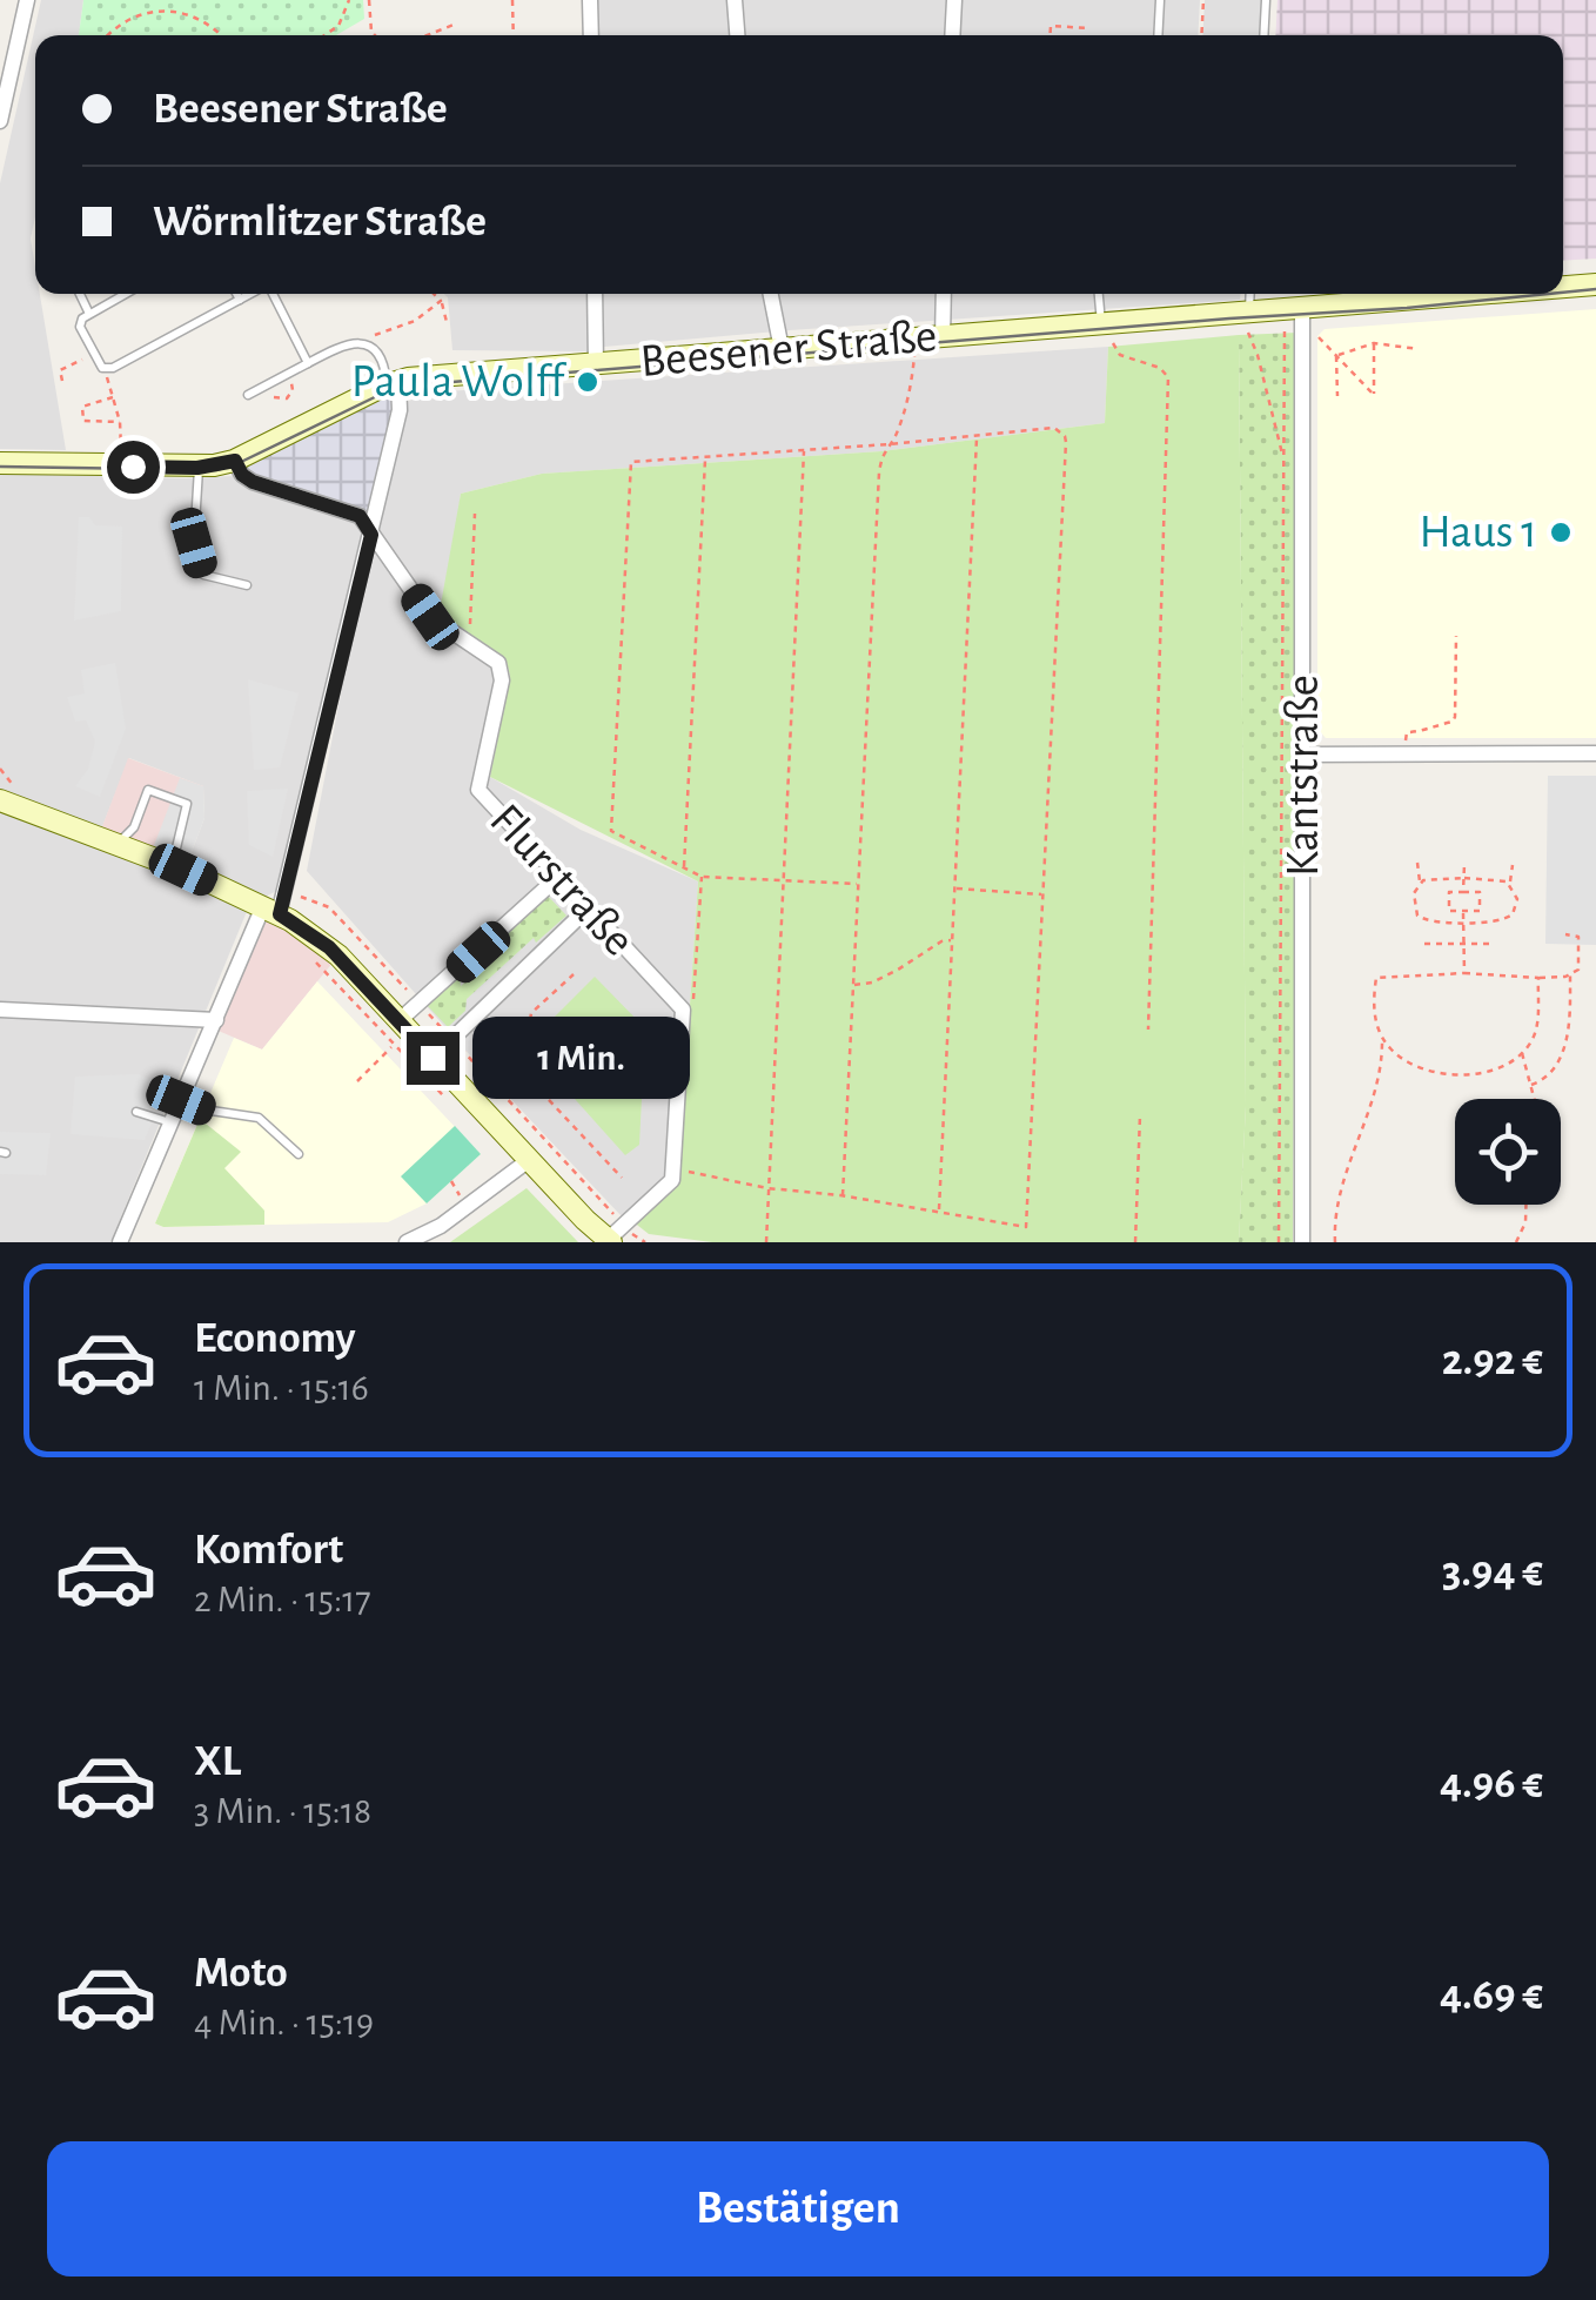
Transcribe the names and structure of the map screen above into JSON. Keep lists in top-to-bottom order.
{
  "streets": {
    "street": ["Beesener Straße", "Kantstraße", "Flurstraße"]
  },
  "crossings": [
    ["Beesener Straße", "Kantstraße"]
  ],
  "places": ["Paula Wolff", "Haus 1"],
  "page": {
    "banner": ["Beesener Straße", "Wörmlitzer Straße"],
    "bubble": "1 Min.",
    "list": [
      {
        "name": "Economy",
        "note": "1 Min. · 15:16",
        "value": "2.92 €"
      },
      {
        "name": "Komfort",
        "note": "2 Min. · 15:17",
        "value": "3.94 €"
      },
      {
        "name": "XL",
        "note": "3 Min. · 15:18",
        "value": "4.96 €"
      },
      {
        "name": "Moto",
        "note": "4 Min. · 15:19",
        "value": "4.69 €"
      }
    ],
    "buttons": "Bestätigen"
  }
}
